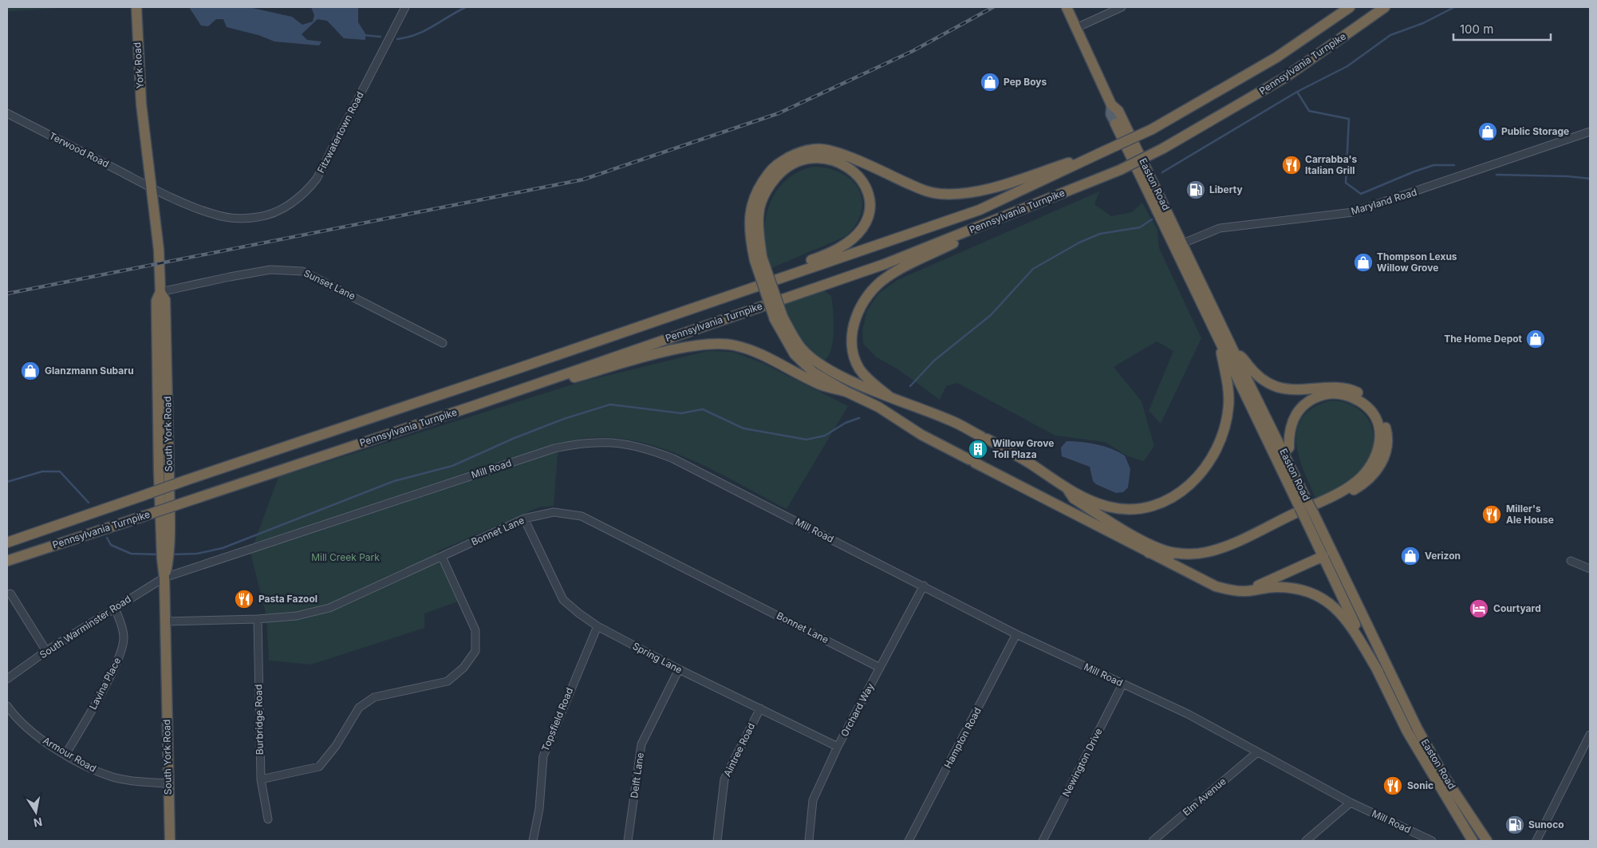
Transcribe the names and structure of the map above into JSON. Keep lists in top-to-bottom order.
{
  "streets": {
    "highway": [
      "Pennsylvania Turnpike",
      "York Road",
      "Easton Road",
      "South York Road"
    ],
    "street": [
      "Fitzwatertown Road",
      "Terwood Road",
      "Maryland Road",
      "Sunset Lane",
      "Mill Road",
      "Bonnet Lane",
      "South Warminster Road",
      "Spring Lane",
      "Lavina Place",
      "Orchard Way",
      "Burbridge Road",
      "Topsfield Road",
      "Hampton Road",
      "Aintree Road",
      "Armour Road",
      "Newington Drive",
      "Delft Lane",
      "Elm Avenue"
    ]
  },
  "crossings": [
    ["York Road", "South York Road"],
    ["Fitzwatertown Road", "Terwood Road"],
    ["Fitzwatertown Road", "South York Road"],
    ["Terwood Road", "South York Road"],
    ["Easton Road", "Maryland Road"],
    ["Sunset Lane", "South York Road"],
    ["South York Road", "Mill Road"],
    ["South York Road", "Bonnet Lane"],
    ["South York Road", "South Warminster Road"],
    ["South York Road", "Armour Road"],
    ["Mill Road", "South Warminster Road"],
    ["Mill Road", "Orchard Way"],
    ["Mill Road", "Hampton Road"],
    ["Mill Road", "Newington Drive"],
    ["Mill Road", "Elm Avenue"],
    ["Bonnet Lane", "Spring Lane"],
    ["Bonnet Lane", "Orchard Way"],
    ["Bonnet Lane", "Burbridge Road"],
    ["South Warminster Road", "Lavina Place"],
    ["Spring Lane", "Orchard Way"],
    ["Spring Lane", "Topsfield Road"],
    ["Spring Lane", "Aintree Road"],
    ["Spring Lane", "Delft Lane"],
    ["Lavina Place", "Armour Road"]
  ],
  "parks": ["Mill Creek Park"],
  "places": {
    "shop": [
      "Pep Boys",
      "Public Storage",
      "Thompson Lexus Willow Grove",
      "The Home Depot",
      "Glanzmann Subaru",
      "Verizon"
    ],
    "restaurant": [
      "Carrabba's Italian Grill",
      "Miller's Ale House",
      "Pasta Fazool",
      "Sonic"
    ],
    "fuel station": ["Liberty", "Sunoco"],
    "building": ["Willow Grove Toll Plaza"],
    "hotel": ["Courtyard"]
  },
  "scale_bar": "100 m",
  "north": "bottom"
}
